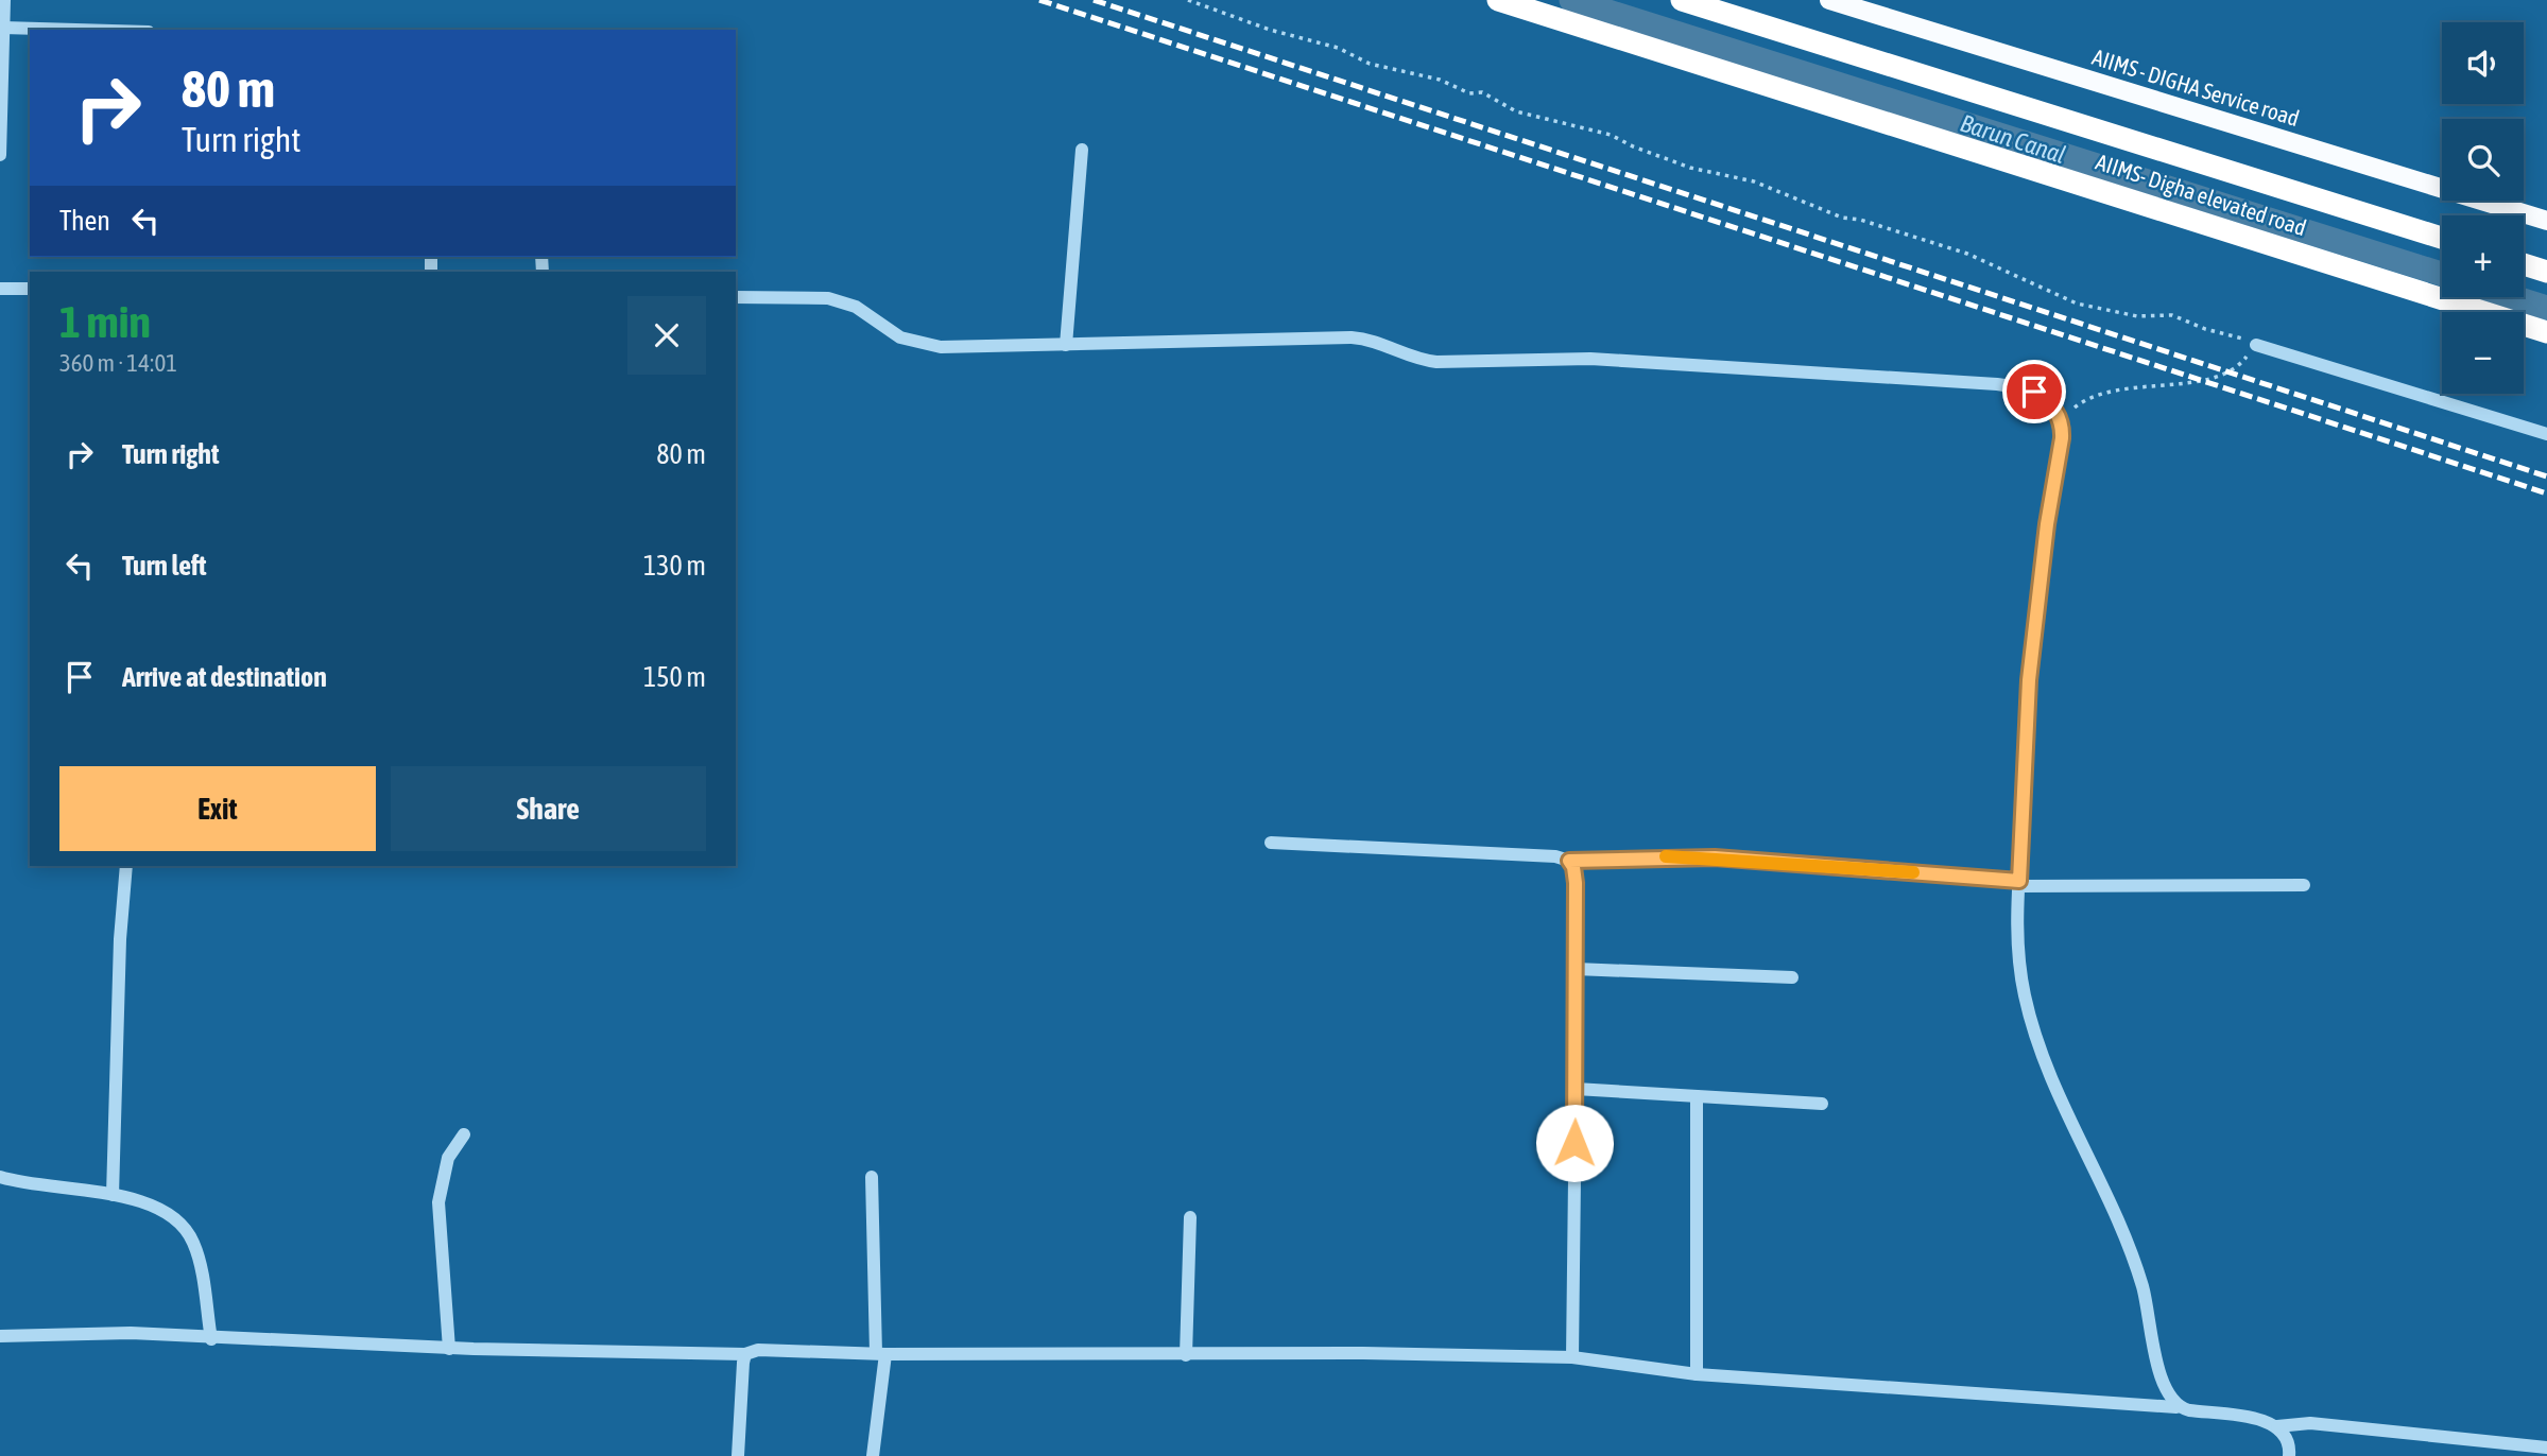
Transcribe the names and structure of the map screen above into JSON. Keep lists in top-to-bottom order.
{
  "streets": {
    "highway": ["AIIMS- Digha elevated road"],
    "main road": ["AIIMS - DIGHA Service road"]
  },
  "water": ["Barun Canal"],
  "page": {
    "map_buttons": ["+", "−"],
    "turn": ["80 m", "Turn right"],
    "then": "Then",
    "heading": ["1 min", "360 m · 14:01"],
    "list": [
      {
        "name": "Turn right",
        "value": "80 m"
      },
      {
        "name": "Turn left",
        "value": "130 m"
      },
      {
        "name": "Arrive at destination",
        "value": "150 m"
      }
    ],
    "buttons": ["Exit", "Share"]
  }
}
